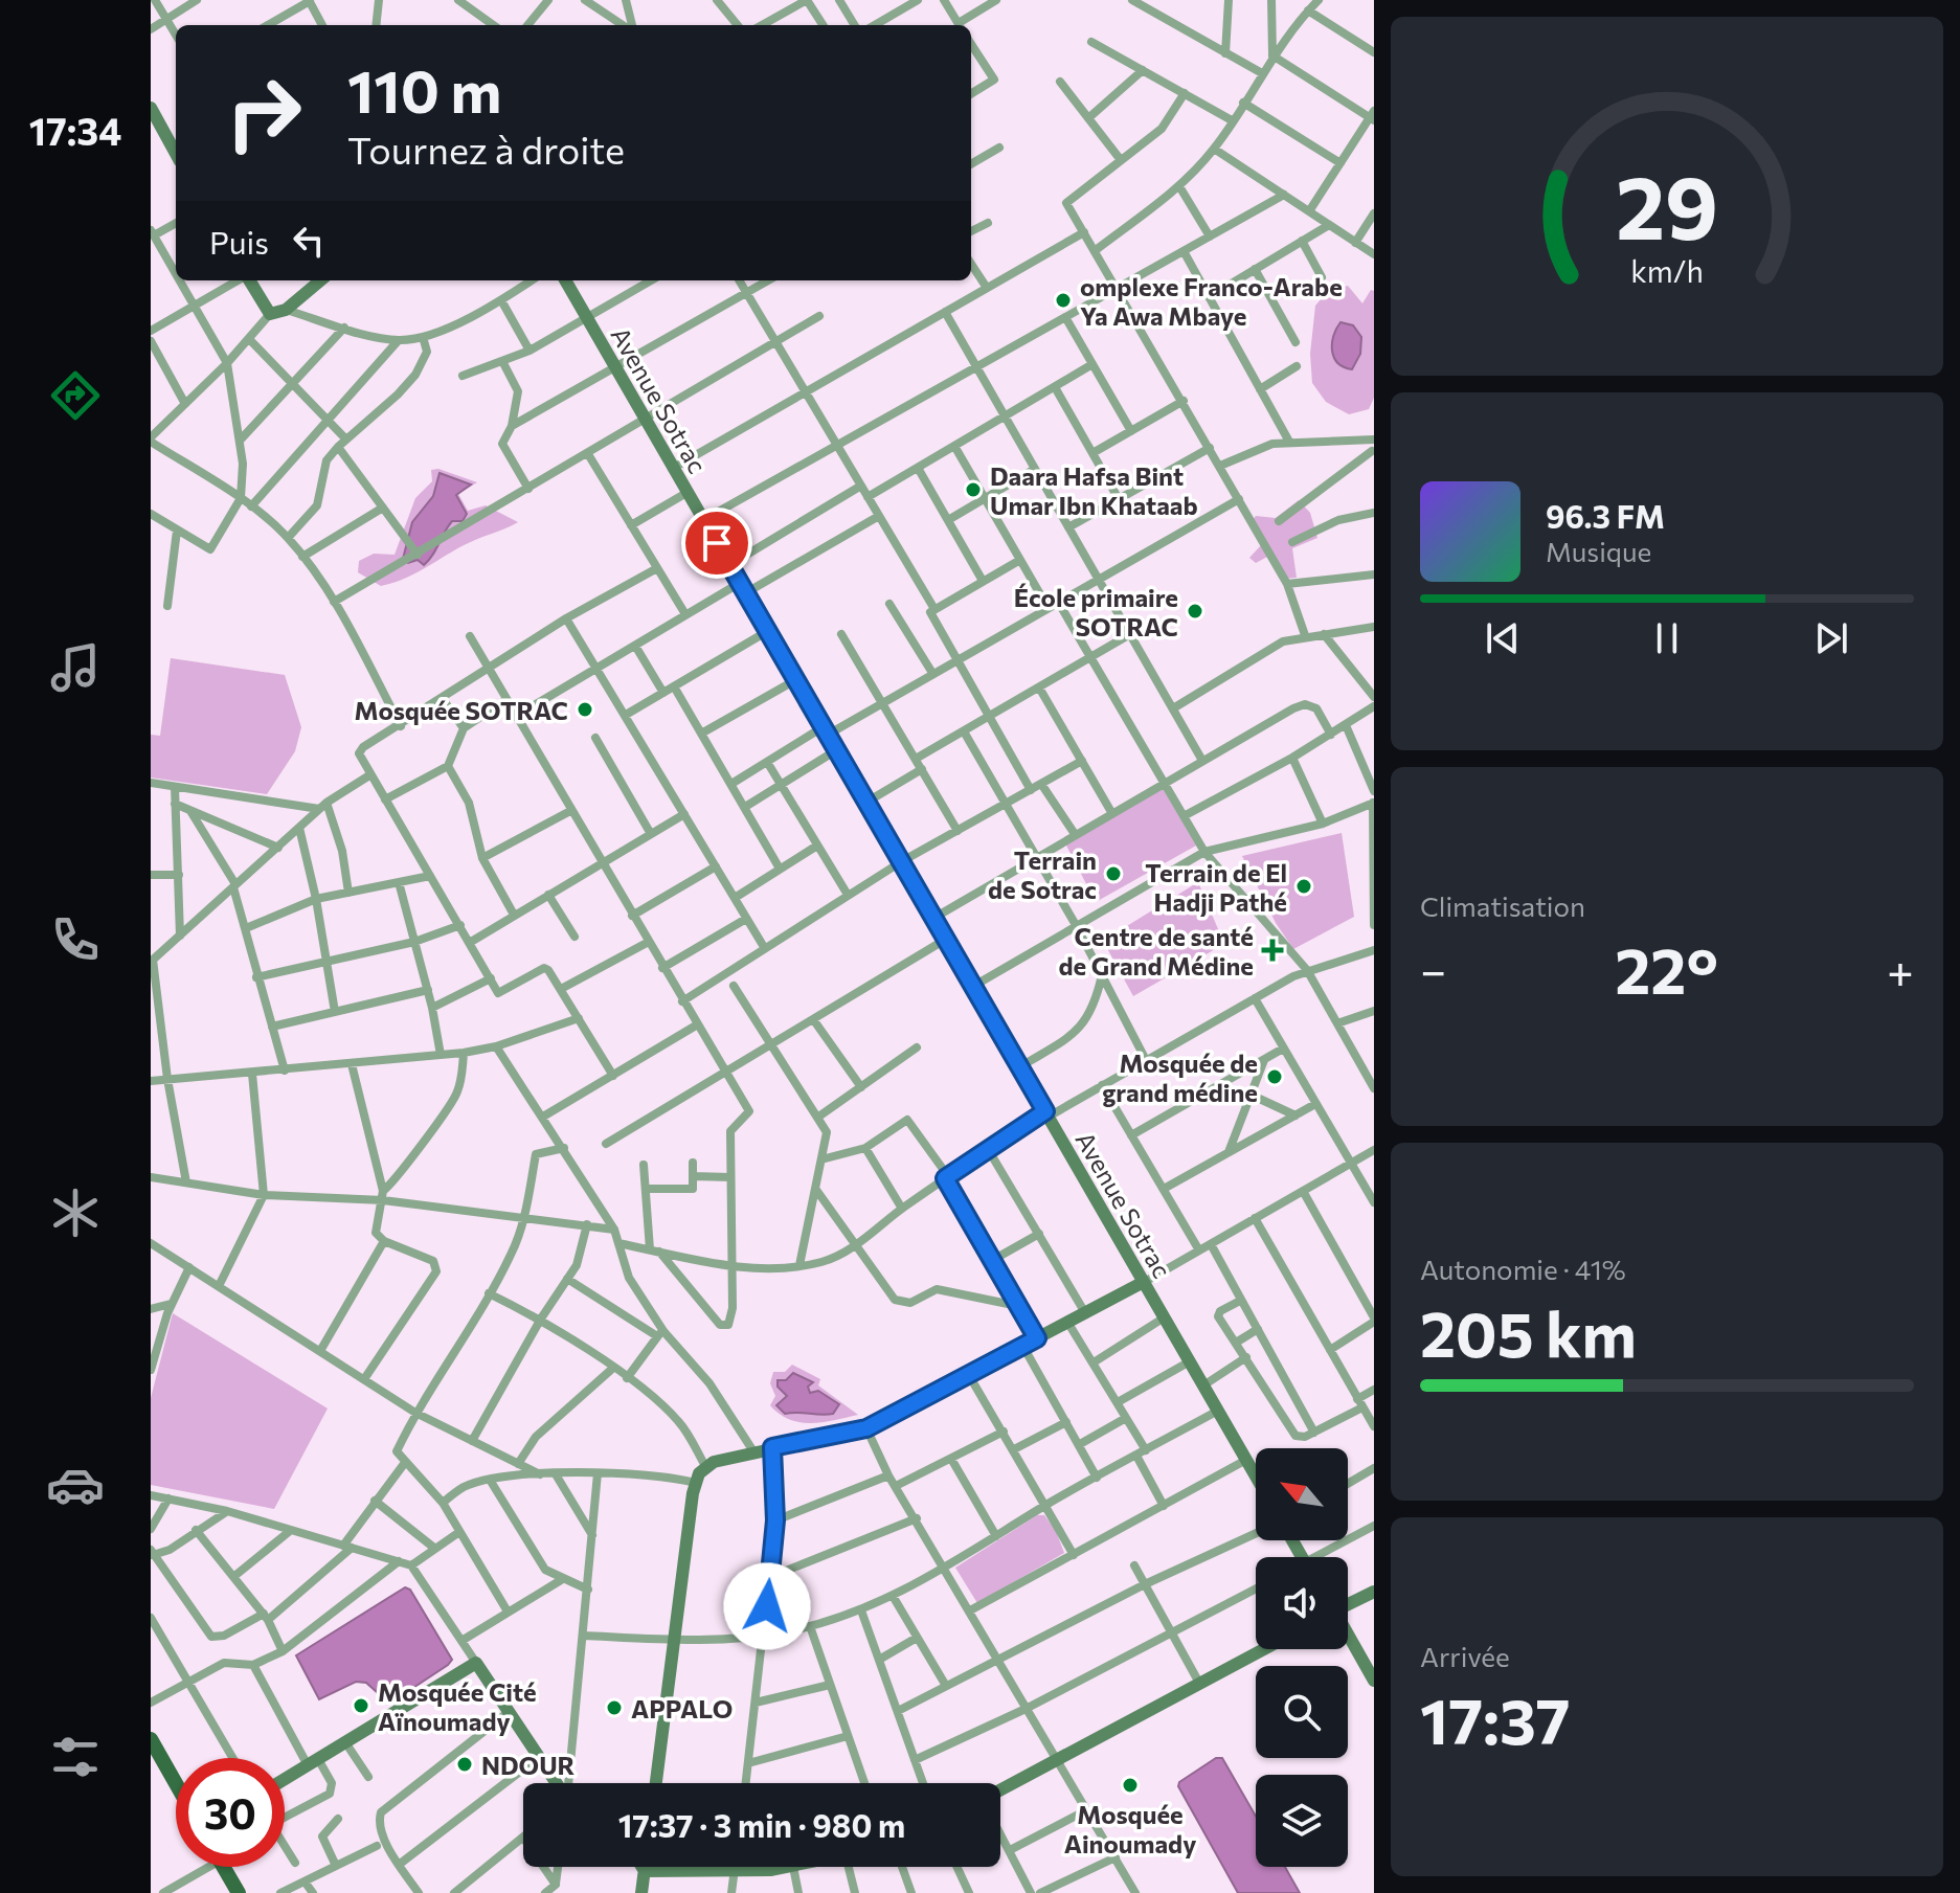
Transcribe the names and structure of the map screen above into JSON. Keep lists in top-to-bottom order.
{
  "streets": {
    "street": ["Avenue Sotrac"]
  },
  "places": {
    "other": [
      "omplexe Franco-Arabe Ya Awa Mbaye",
      "Daara Hafsa Bint Umar Ibn Khataab",
      "École primaire SOTRAC",
      "Mosquée SOTRAC",
      "Terrain de Sotrac",
      "Terrain de El Hadji Pathé",
      "Mosquée de grand médine",
      "Mosquée Cité Aïnoumady",
      "APPALO",
      "NDOUR",
      "Mosquée Ainoumady"
    ],
    "health": ["Centre de santé de Grand Médine"]
  },
  "north": "top left",
  "page": {
    "tabs": "17:34",
    "turn": ["110 m", "Tournez à droite"],
    "then": "Puis",
    "song": ["96.3 FM", "Musique"],
    "tile": [
      "Climatisation",
      ["Autonomie · 41%", "205 km"],
      ["Arrivée", "17:37"]
    ],
    "heat": ["−", "22°", "+"],
    "limit": "30",
    "trip": "17:37 · 3 min · 980 m",
    "gauge": ["29", "km/h"]
  }
}
